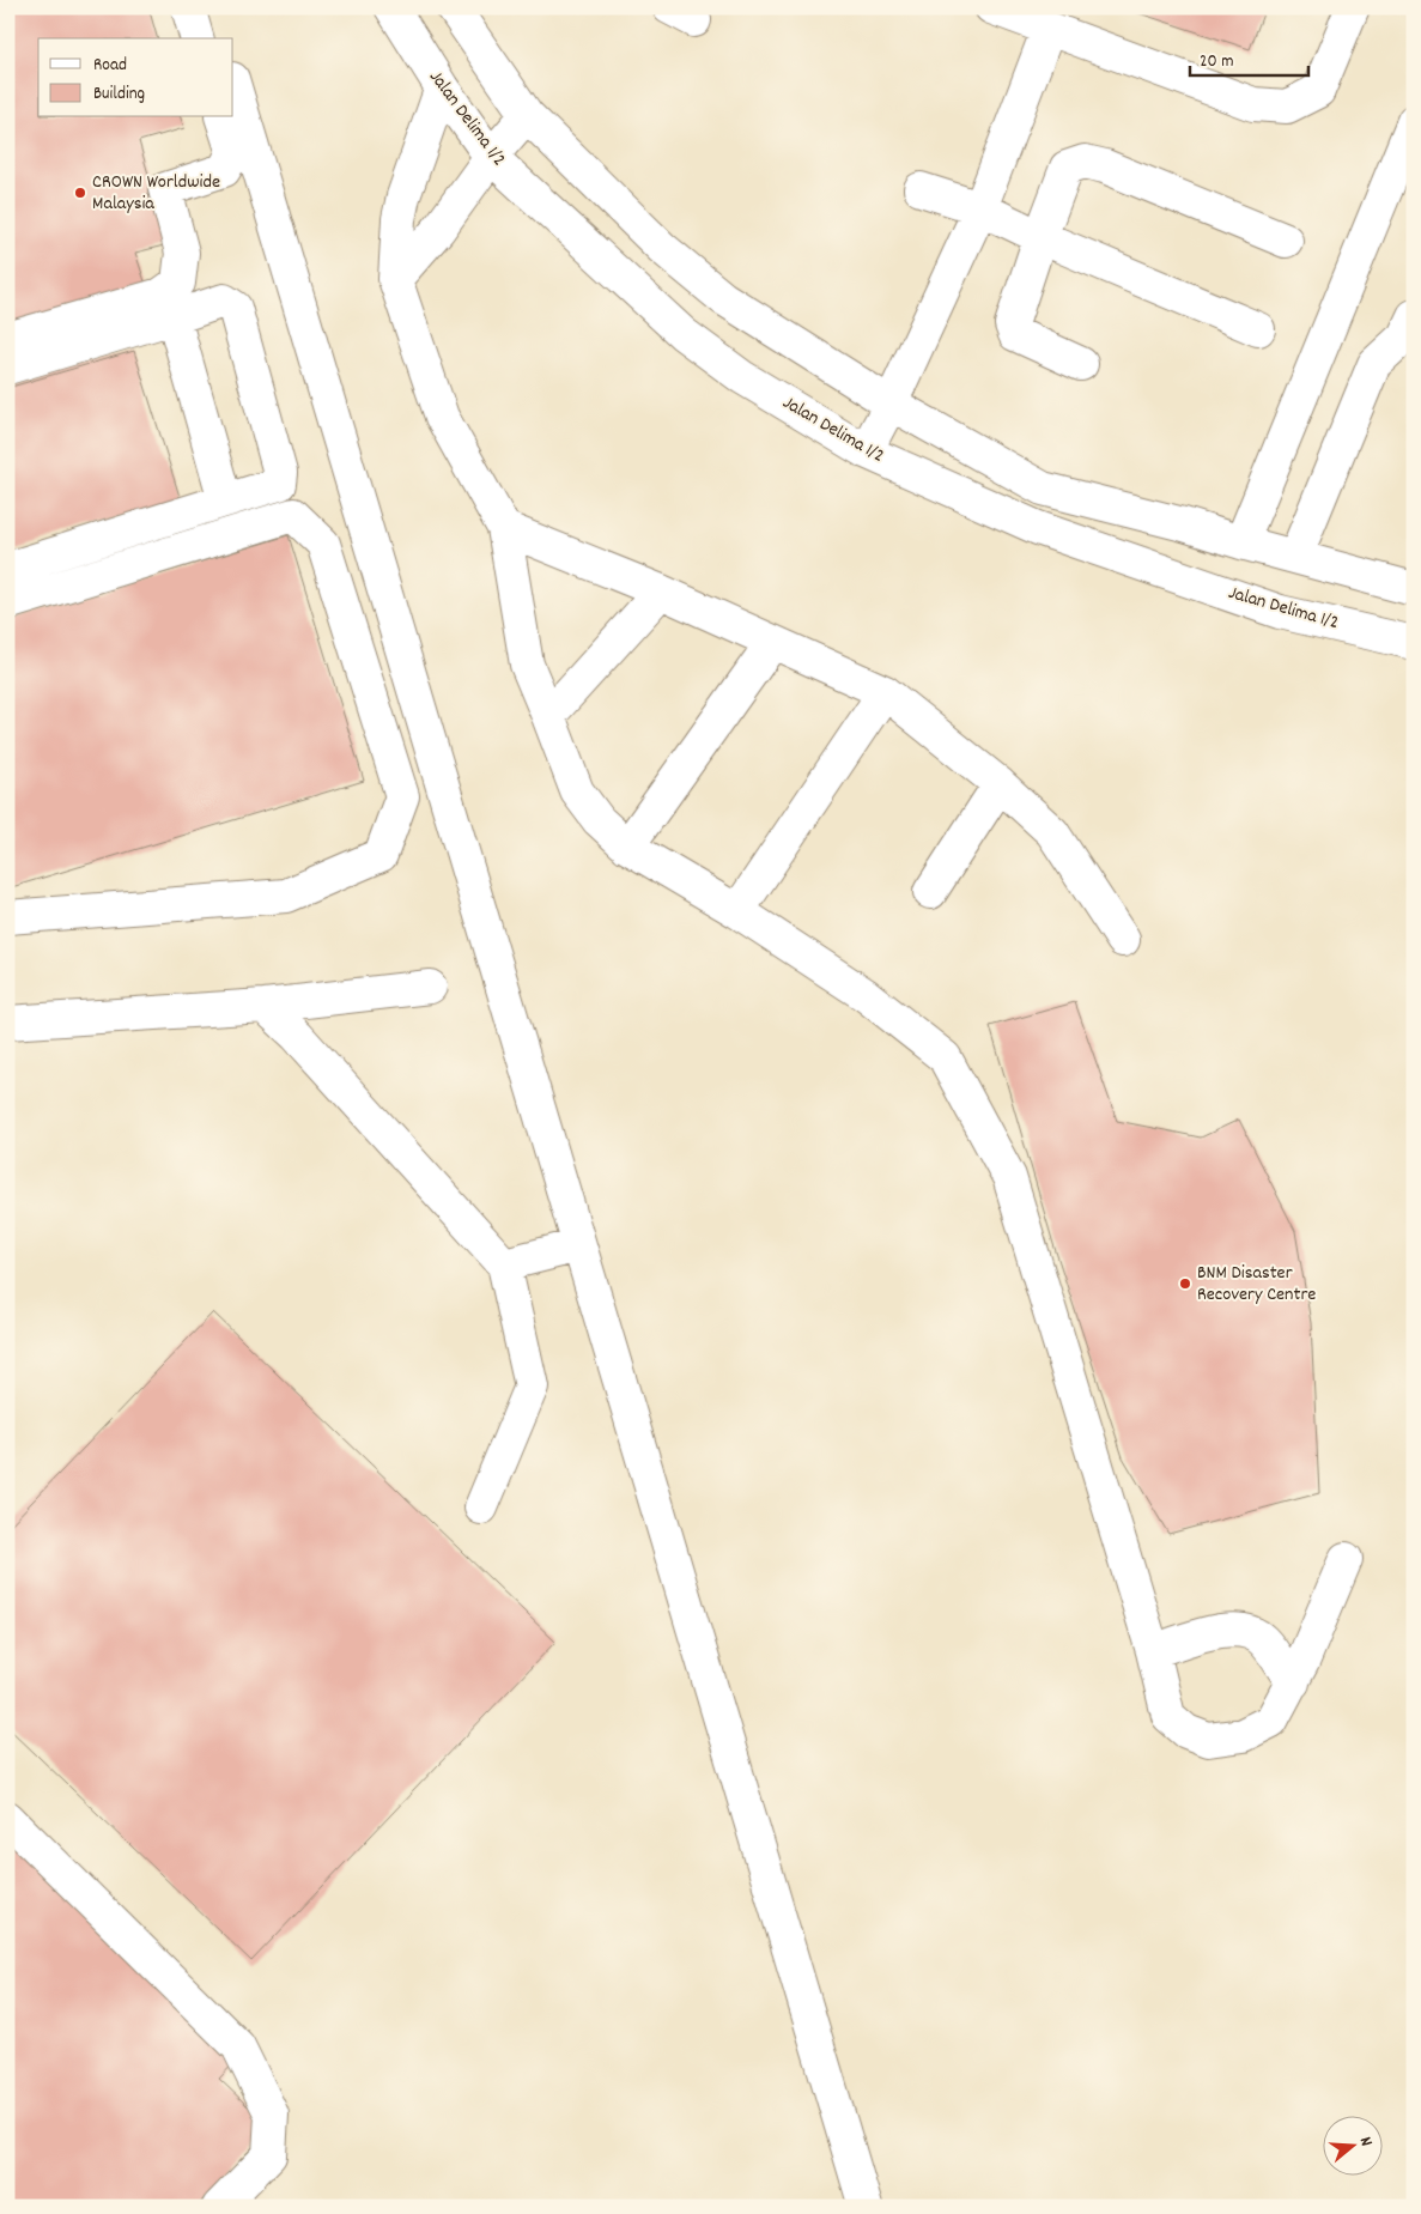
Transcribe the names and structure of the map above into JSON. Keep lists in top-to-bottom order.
{
  "streets": {
    "street": ["Jalan Delima 1/2"]
  },
  "places": ["CROWN Worldwide Malaysia", "BNM Disaster Recovery Centre"],
  "legend": ["Road", "Building"],
  "scale_bar": "20 m",
  "north": "right"
}
